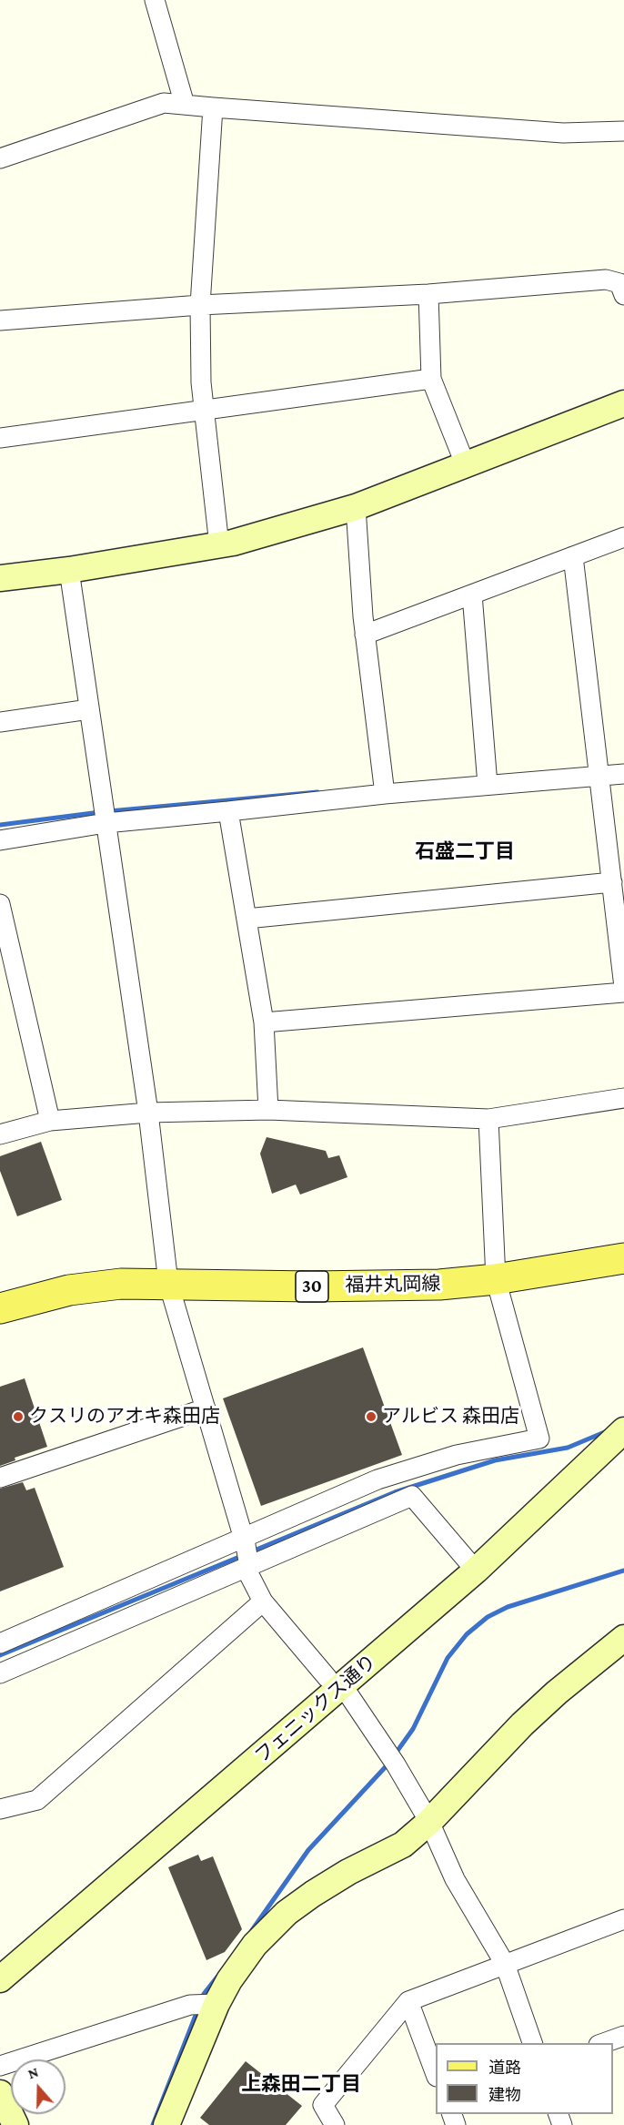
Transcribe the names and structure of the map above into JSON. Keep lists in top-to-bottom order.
{
  "streets": {
    "main road": ["福井丸岡線", "30"],
    "street": ["フェニックス通り"]
  },
  "districts": ["石盛二丁目", "上森田二丁目"],
  "places": ["クスリのアオキ森田店", "アルビス 森田店"],
  "legend": ["道路", "建物"],
  "north": "top"
}
